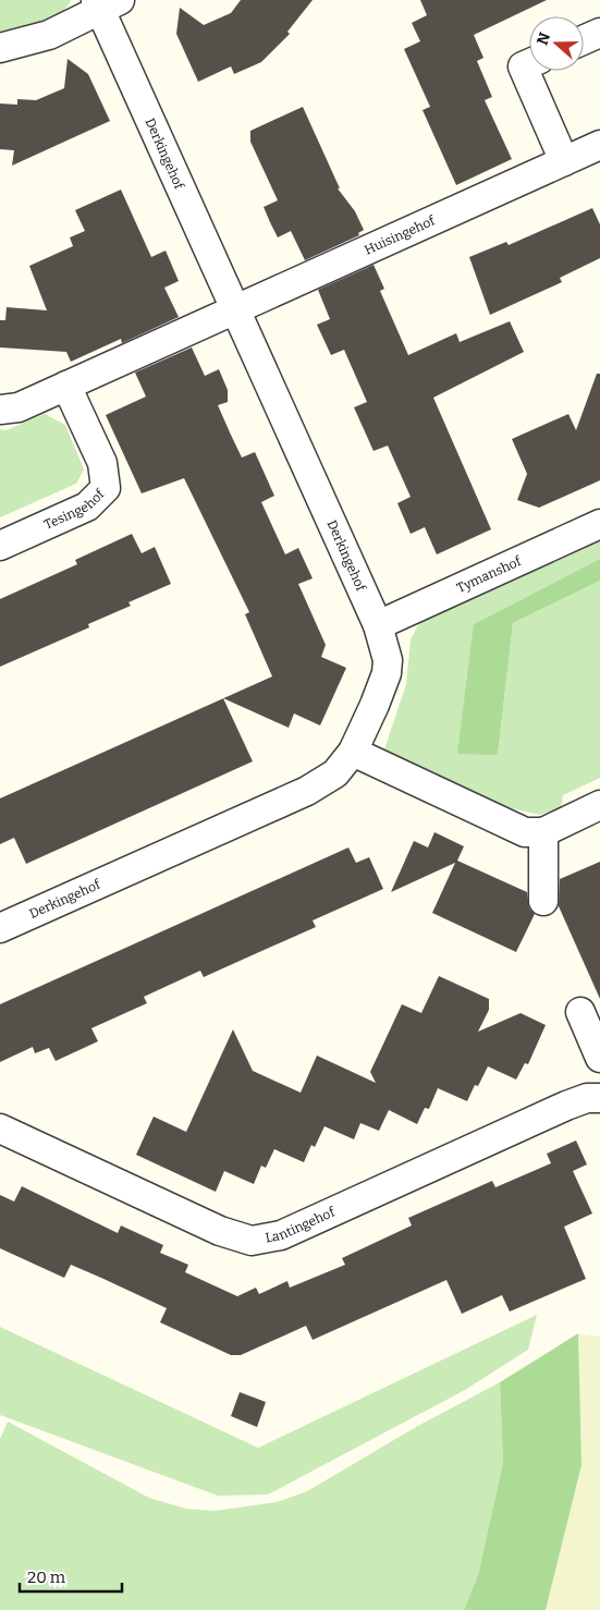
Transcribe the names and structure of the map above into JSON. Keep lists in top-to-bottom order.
{
  "streets": {
    "street": [
      "Derkingehof",
      "Huisingehof",
      "Tesingehof",
      "Tymanshof",
      "Lantingehof"
    ]
  },
  "crossings": [
    ["Derkingehof", "Huisingehof"],
    ["Derkingehof", "Tymanshof"]
  ],
  "scale_bar": "20 m",
  "north": "left"
}
